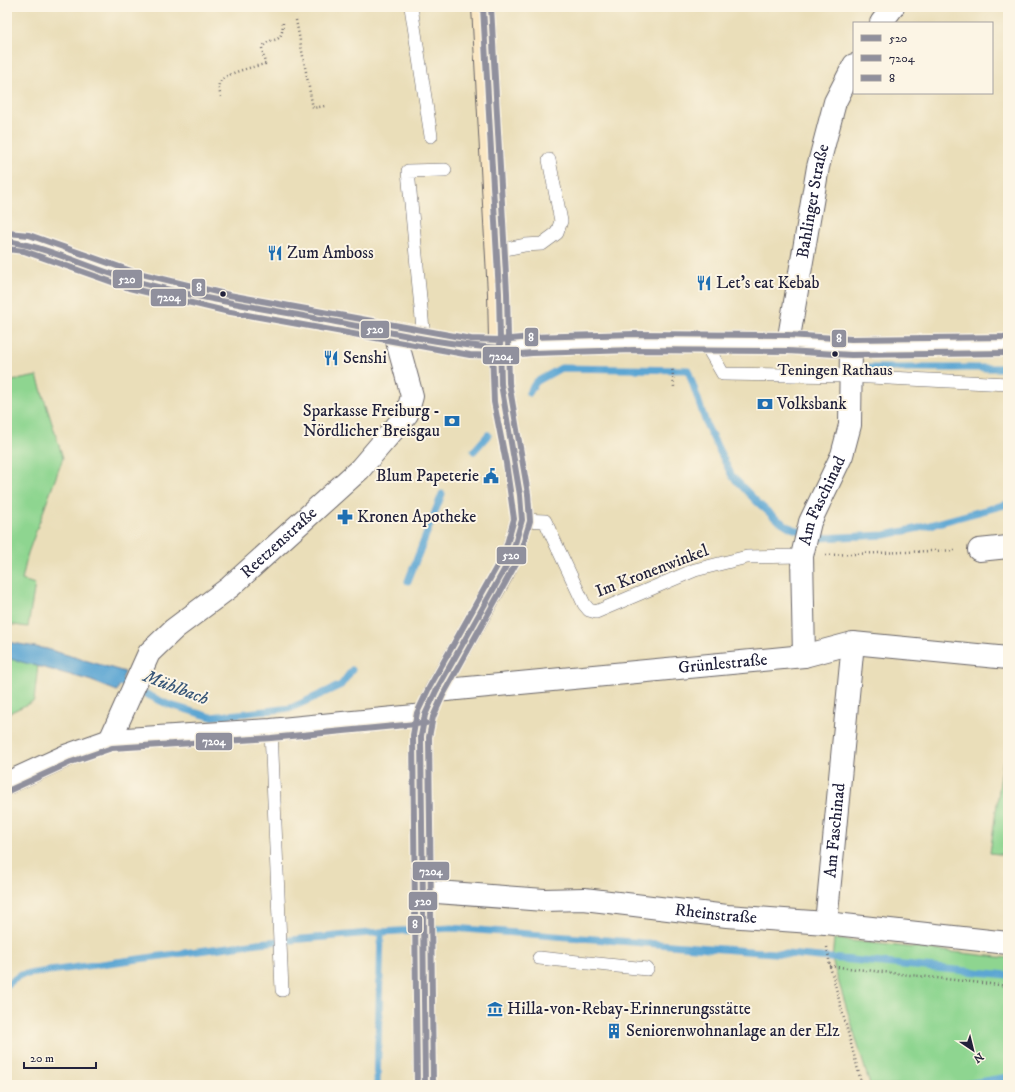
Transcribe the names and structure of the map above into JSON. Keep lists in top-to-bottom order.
{
  "streets": {
    "street": [
      "Bahlinger Straße",
      "Am Faschinad",
      "Reetzenstraße",
      "Grünlestraße",
      "Rheinstraße"
    ],
    "lane": ["Im Kronenwinkel"]
  },
  "crossings": [
    ["Am Faschinad", "Im Kronenwinkel"],
    ["Am Faschinad", "Grünlestraße"],
    ["Am Faschinad", "Rheinstraße"]
  ],
  "water": ["Mühlbach"],
  "places": {
    "restaurant": ["Zum Amboss", "Let's eat Kebab", "Senshi"],
    "other": ["Teningen Rathaus"],
    "bank": ["Volksbank", "Sparkasse Freiburg - Nördlicher Breisgau"],
    "public building": ["Blum Papeterie"],
    "pharmacy": ["Kronen Apotheke"],
    "museum": ["Hilla-von-Rebay-Erinnerungsstätte"],
    "building": ["Seniorenwohnanlage an der Elz"]
  },
  "lines": ["transit line 520", "transit line 7204", "transit line 8"],
  "legend": ["520", "7204", "8"],
  "scale_bar": "20 m",
  "north": "bottom right"
}
